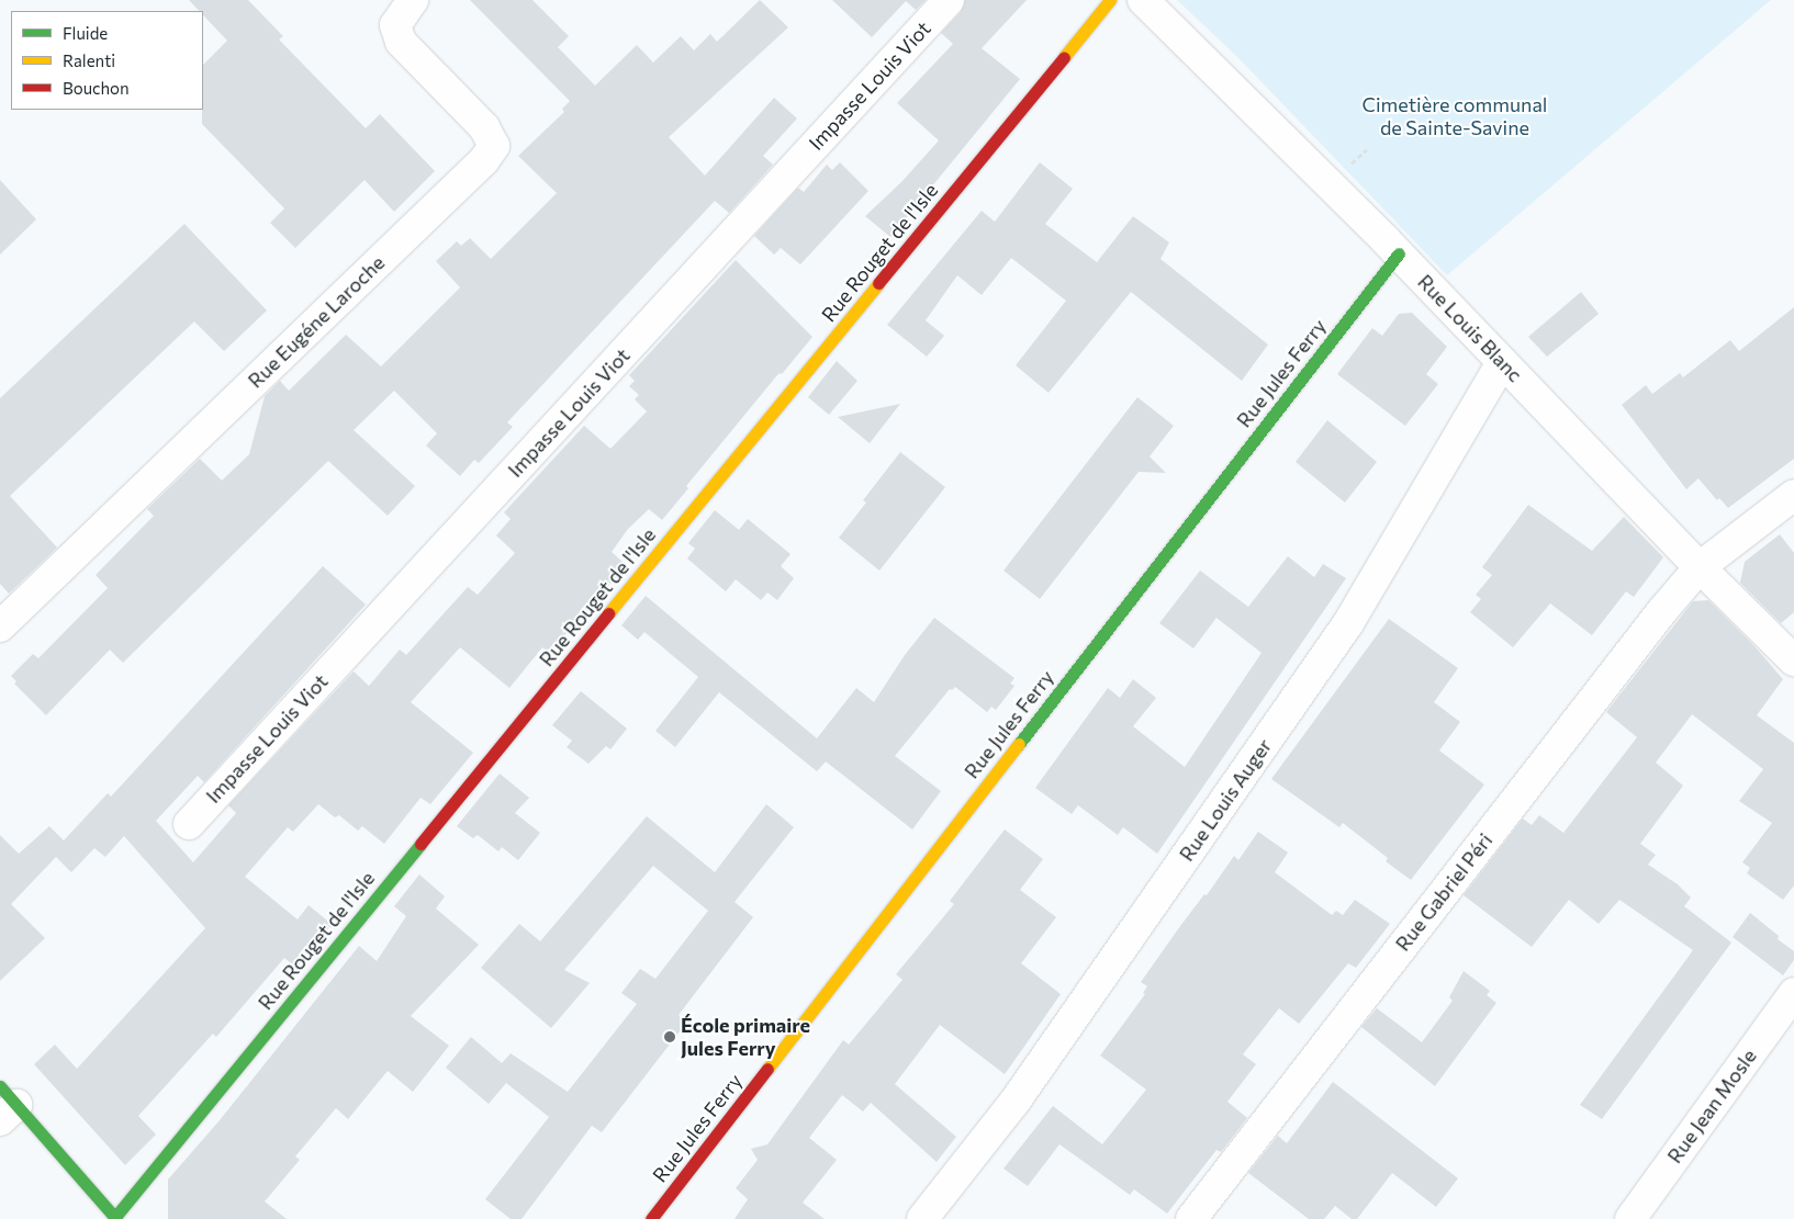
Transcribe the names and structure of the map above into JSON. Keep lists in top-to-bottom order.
{
  "streets": {
    "street": [
      "Impasse Louis Viot",
      "Rue Rouget de l'Isle",
      "Rue Eugéne Laroche",
      "Rue Louis Blanc",
      "Rue Jules Ferry",
      "Rue Louis Auger",
      "Rue Gabriel Péri",
      "Rue Jean Mosle"
    ]
  },
  "crossings": [
    ["Rue Louis Blanc", "Rue Jules Ferry"],
    ["Rue Louis Blanc", "Rue Louis Auger"],
    ["Rue Louis Blanc", "Rue Gabriel Péri"]
  ],
  "parks": ["Cimetière communal de Sainte-Savine"],
  "places": ["École primaire Jules Ferry"],
  "legend": ["Fluide", "Ralenti", "Bouchon"]
}
